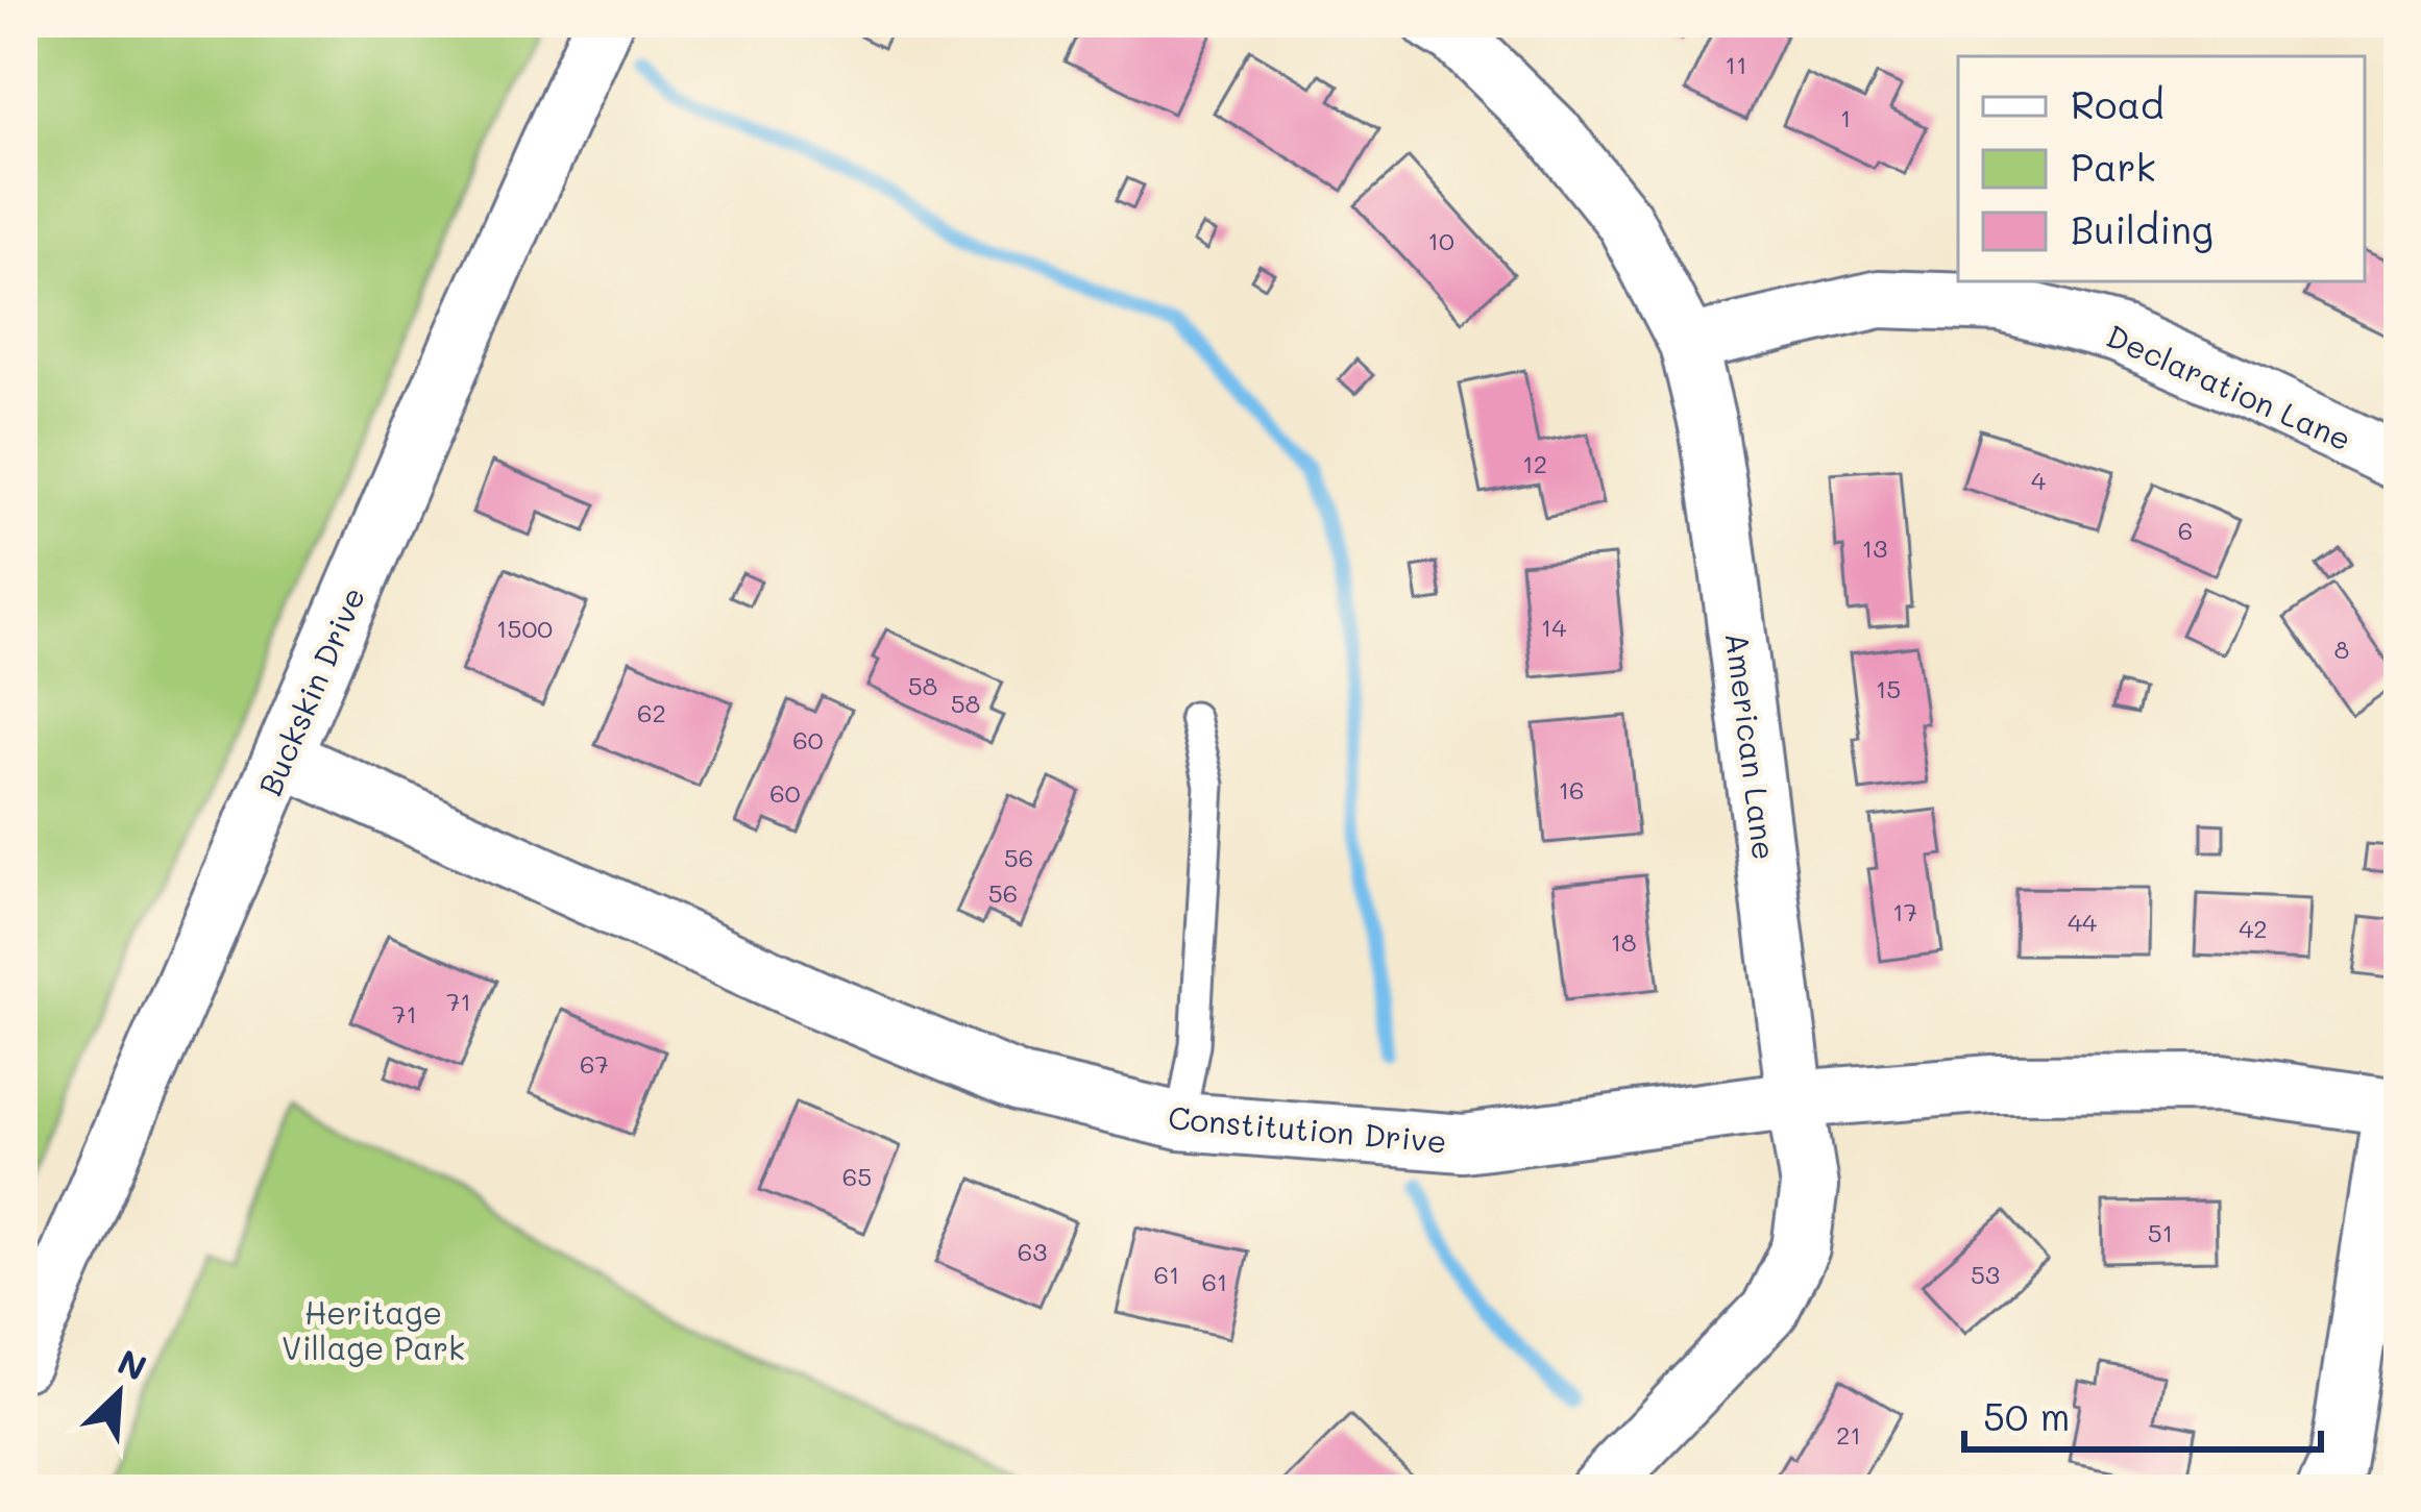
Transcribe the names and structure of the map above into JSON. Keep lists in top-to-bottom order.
{
  "streets": {
    "street": [
      "Declaration Lane",
      "Buckskin Drive",
      "American Lane",
      "Constitution Drive"
    ]
  },
  "crossings": [
    ["Declaration Lane", "American Lane"],
    ["Buckskin Drive", "Constitution Drive"],
    ["American Lane", "Constitution Drive"]
  ],
  "parks": ["Heritage Village Park"],
  "house_numbers": [
    "11",
    "1",
    "10",
    "12",
    "4",
    "6",
    "13",
    "14",
    "1500",
    "8",
    "58",
    "15",
    "58",
    "62",
    "60",
    "16",
    "60",
    "56",
    "56",
    "17",
    "44",
    "42",
    "18",
    "71",
    "71",
    "67",
    "65",
    "51",
    "63",
    "61",
    "53",
    "61",
    "21"
  ],
  "legend": ["Road", "Park", "Building"],
  "scale_bar": "50 m",
  "north": "top right"
}
